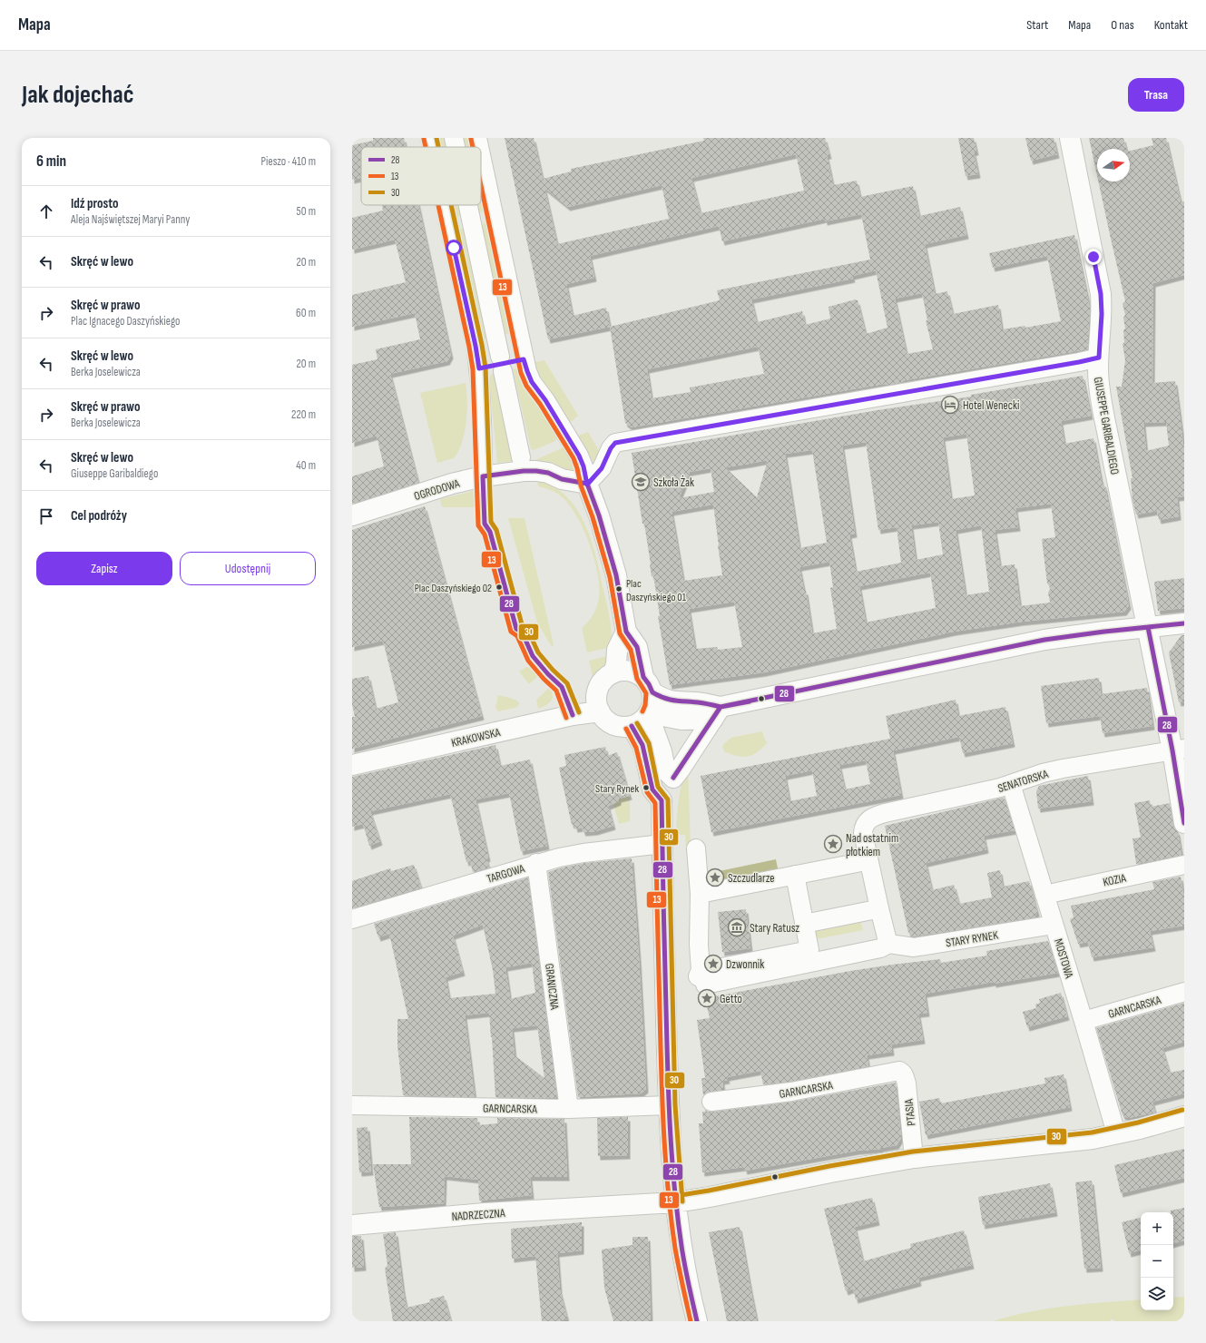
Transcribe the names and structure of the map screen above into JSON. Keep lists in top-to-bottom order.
{
  "streets": {
    "street": [
      "GIUSEPPE GARIBALDIEGO",
      "OGRODOWA",
      "KRAKOWSKA",
      "SENATORSKA",
      "TARGOWA",
      "KOZIA",
      "STARY RYNEK",
      "MOSTOWA",
      "GRANICZNA",
      "GARNCARSKA",
      "PTASIA",
      "NADRZECZNA"
    ]
  },
  "crossings": [
    ["GIUSEPPE GARIBALDIEGO", "SENATORSKA"],
    ["SENATORSKA", "STARY RYNEK"],
    ["SENATORSKA", "MOSTOWA"],
    ["TARGOWA", "GRANICZNA"],
    ["KOZIA", "MOSTOWA"],
    ["STARY RYNEK", "MOSTOWA"],
    ["MOSTOWA", "GARNCARSKA"],
    ["MOSTOWA", "NADRZECZNA"],
    ["GRANICZNA", "GARNCARSKA"],
    ["GARNCARSKA", "PTASIA"],
    ["PTASIA", "NADRZECZNA"]
  ],
  "places": {
    "hotel": ["Hotel Wenecki"],
    "school or university": ["Szkoła Żak"],
    "other": ["Plac Daszyńskiego 02", "Plac Daszyńskiego 01", "Stary Rynek"],
    "place": [
      "Nad ostatnim płotkiem",
      "Szczudlarze",
      "Dzwonnik",
      "Getto"
    ],
    "museum": ["Stary Ratusz"]
  },
  "lines": ["transit line 30", "transit line 13", "transit line 28"],
  "legend": ["28", "13", "30"],
  "north": "right",
  "page": {
    "header": "Mapa",
    "nav": [
      "Start",
      "Mapa",
      "O nas",
      "Kontakt"
    ],
    "buttons": [
      "Trasa",
      ["Zapisz", "Udostępnij"]
    ],
    "title": "Jak dojechać",
    "heading": ["6 min", "Pieszo · 410 m"],
    "list": [
      ["Idź prosto", "Aleja Najświętszej Maryi Panny", "50 m"],
      ["Skręć w lewo", "20 m"],
      ["Skręć w prawo", "Plac Ignacego Daszyńskiego", "60 m"],
      ["Skręć w lewo", "Berka Joselewicza", "20 m"],
      ["Skręć w prawo", "Berka Joselewicza", "220 m"],
      ["Skręć w lewo", "Giuseppe Garibaldiego", "40 m"],
      "Cel podróży"
    ],
    "map_buttons": ["+", "−"]
  }
}
